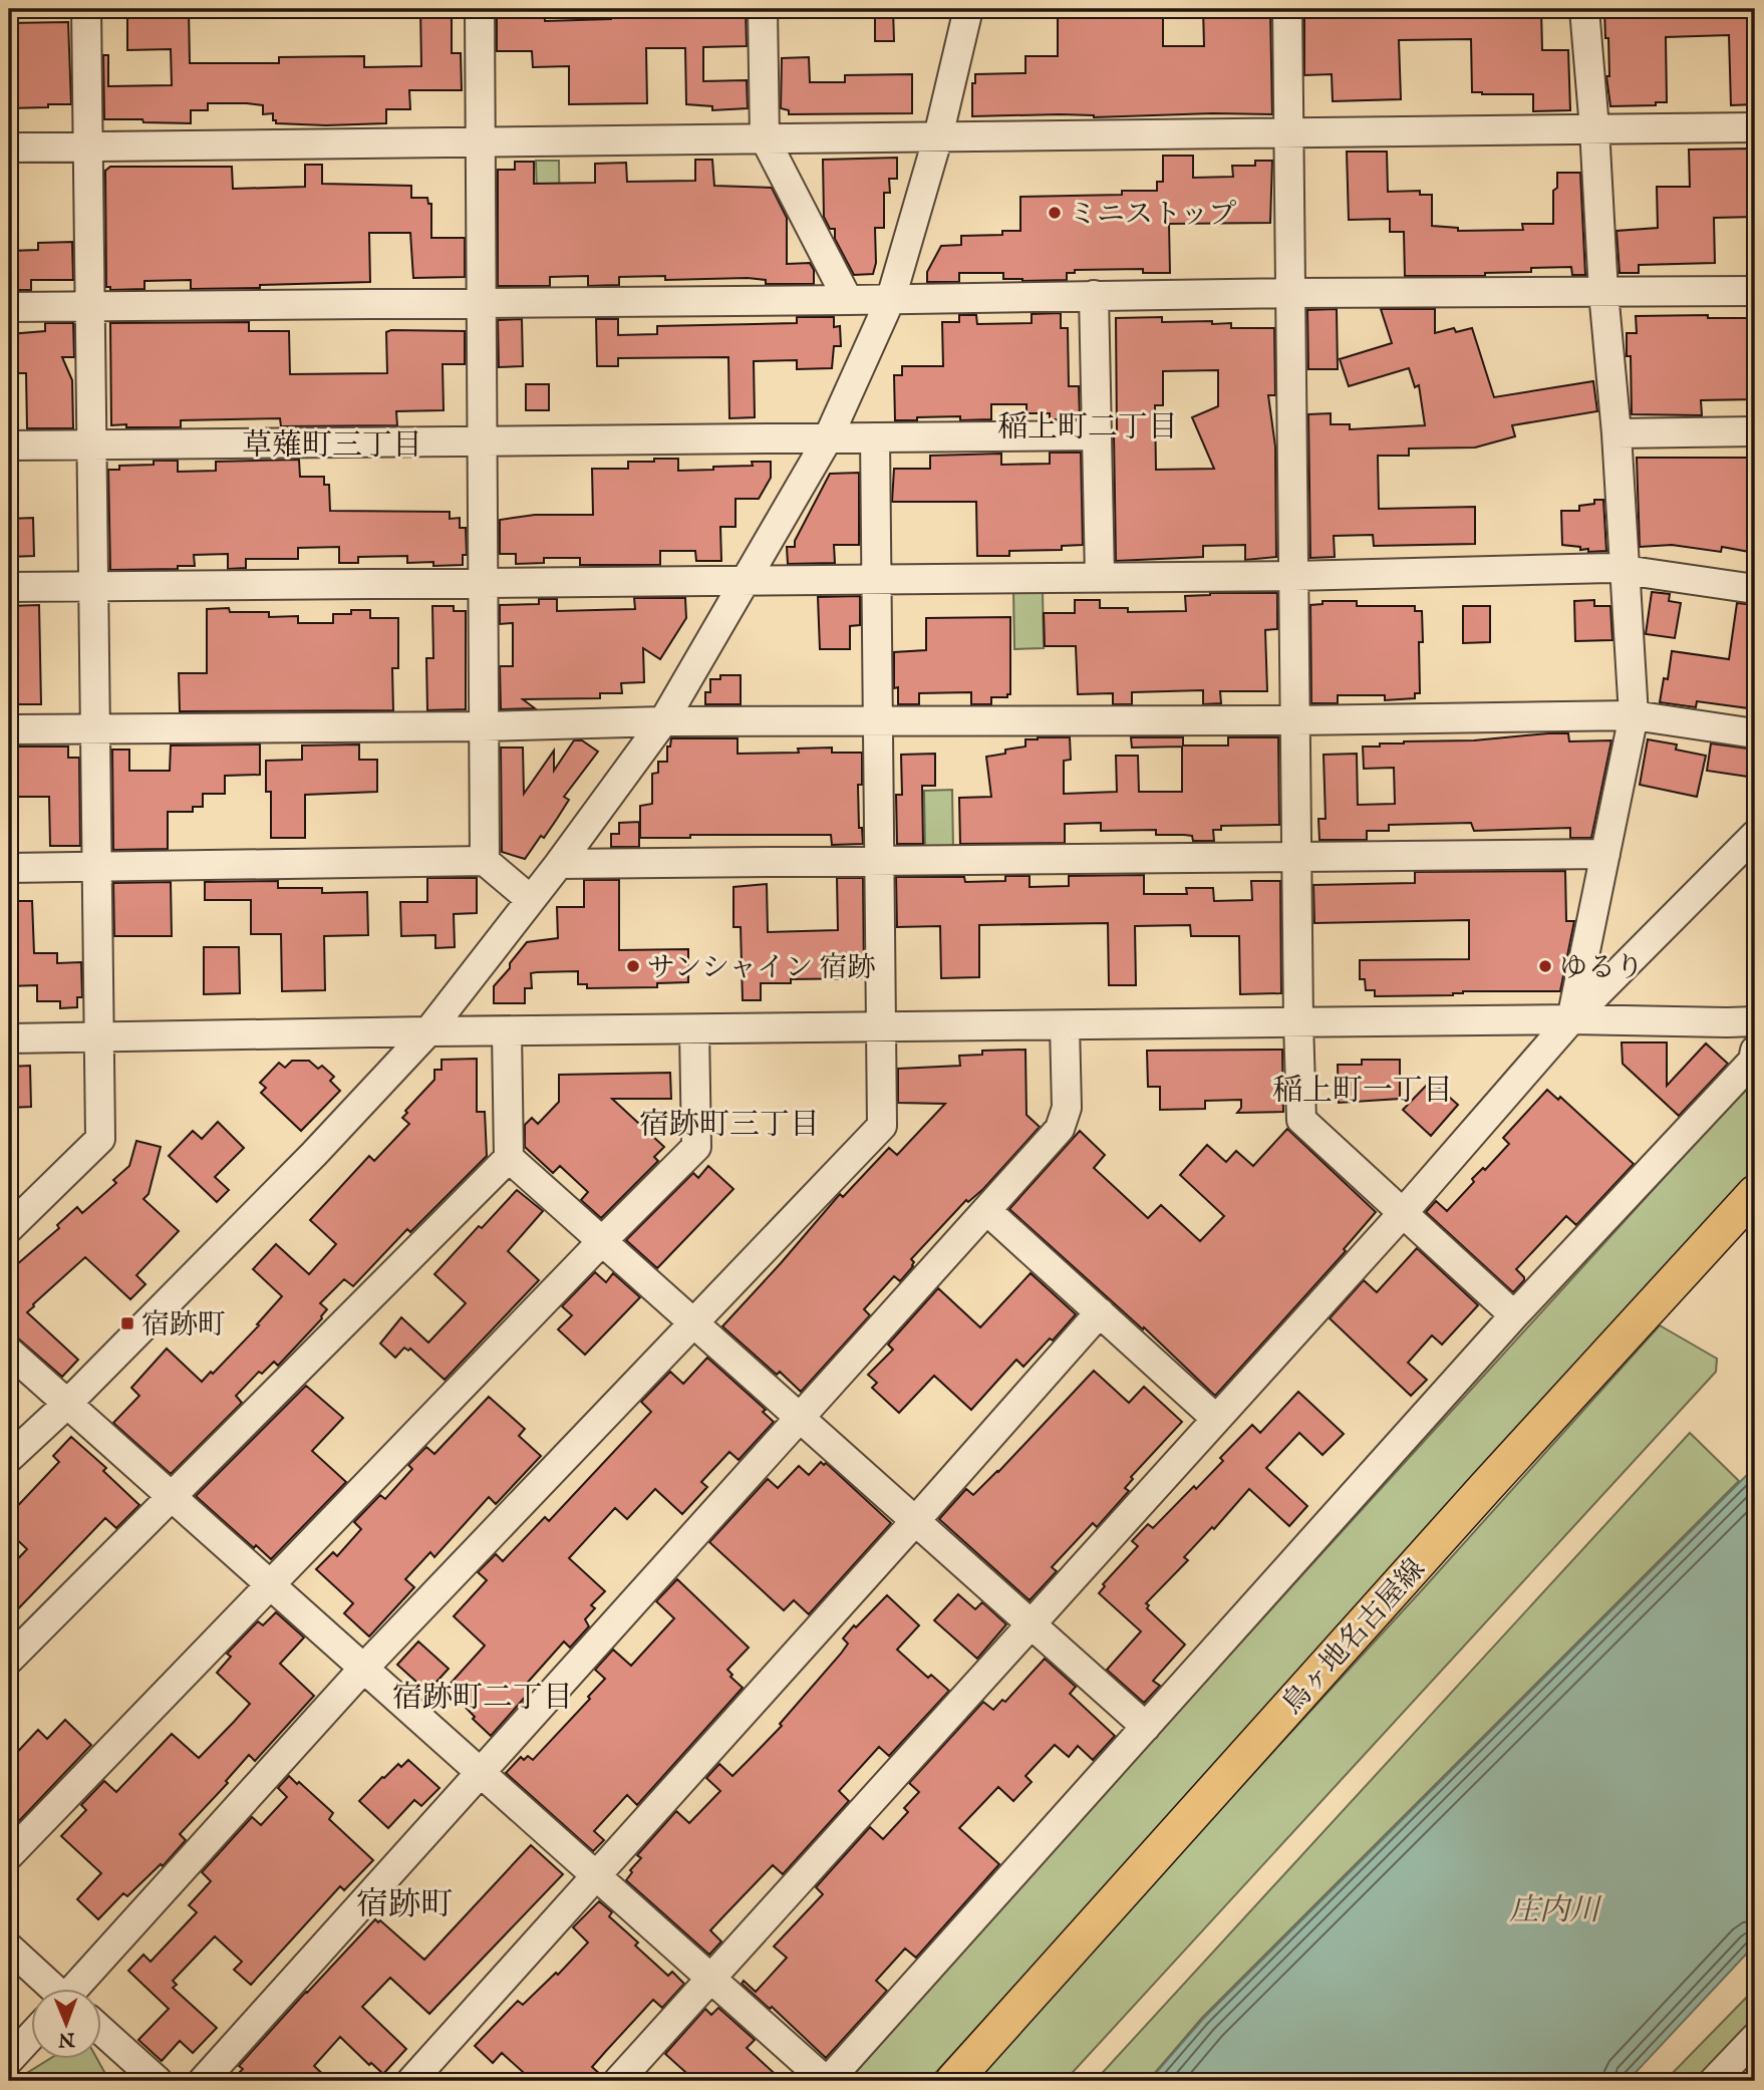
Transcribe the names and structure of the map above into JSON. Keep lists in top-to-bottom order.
{
  "streets": {
    "main road": ["鳥ヶ地名古屋線"]
  },
  "districts": [
    "稲上町二丁目",
    "草薙町三丁目",
    "稲上町一丁目",
    "宿跡町三丁目",
    "宿跡町二丁目",
    "宿跡町"
  ],
  "water": ["庄内川"],
  "places": {
    "other": ["ミニストップ", "サンシャイン 宿跡", "ゆるり"],
    "transit": ["宿跡町"]
  },
  "north": "bottom"
}
